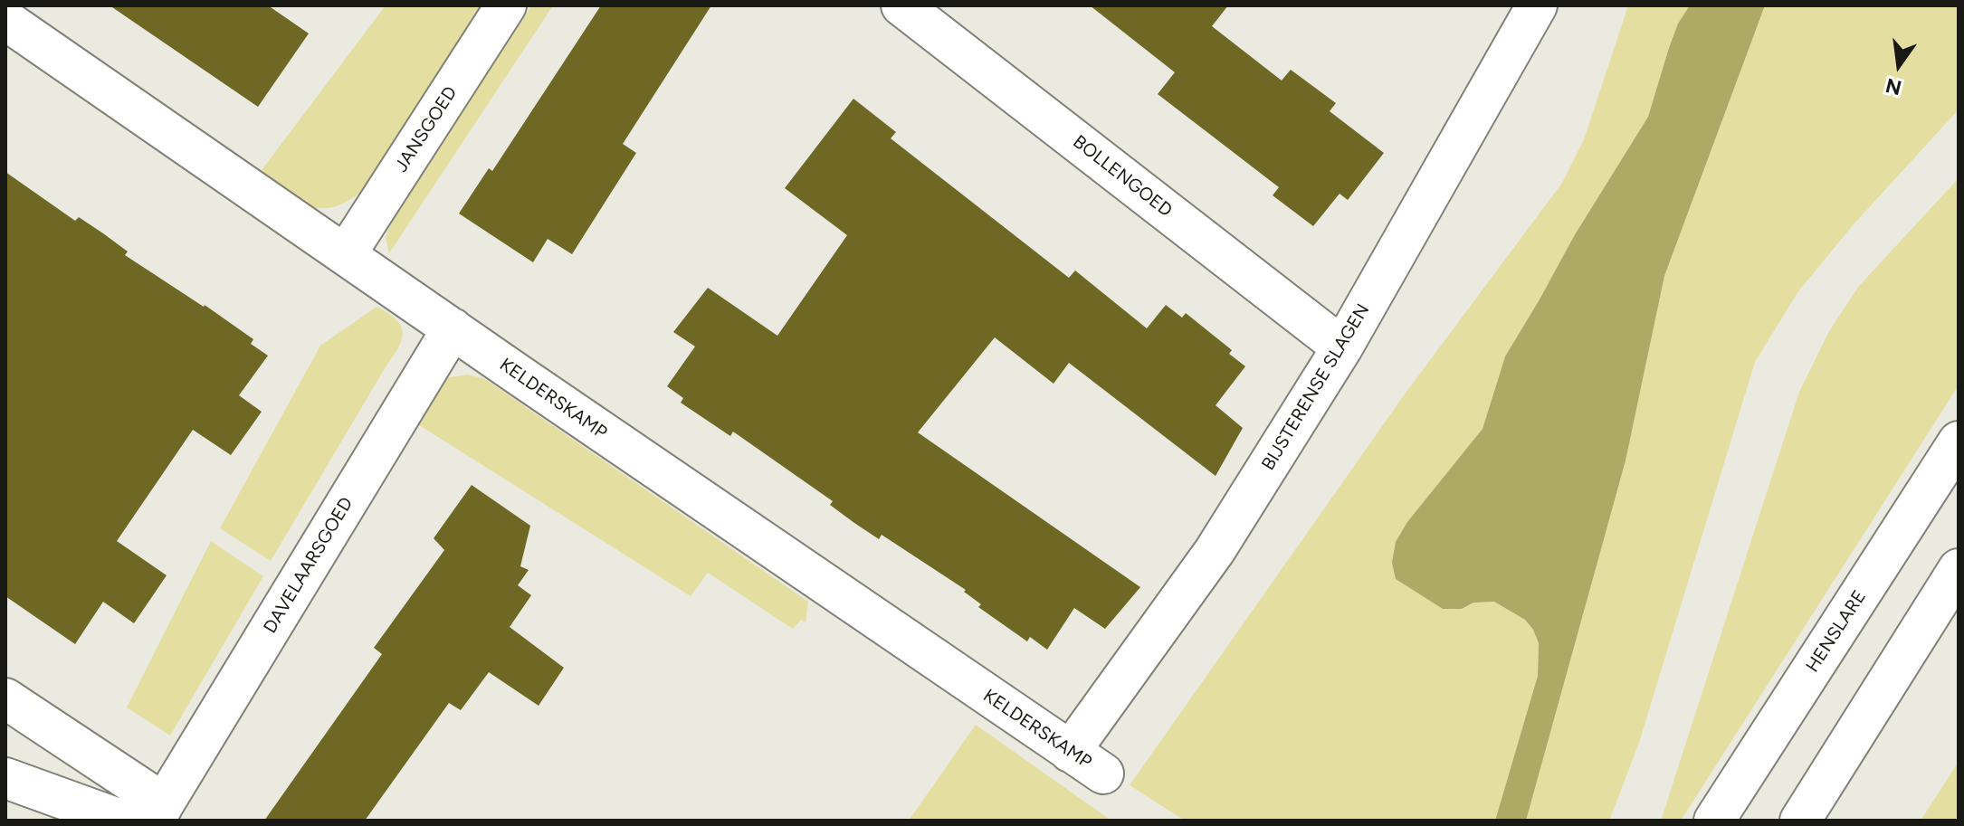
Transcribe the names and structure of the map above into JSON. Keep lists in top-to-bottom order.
{
  "streets": {
    "street": [
      "JANSGOED",
      "BOLLENGOED",
      "BIJSTERENSE SLAGEN",
      "KELDERSKAMP",
      "DAVELAARSGOED",
      "HENSLARE"
    ]
  },
  "crossings": [
    ["JANSGOED", "KELDERSKAMP"],
    ["BOLLENGOED", "BIJSTERENSE SLAGEN"],
    ["BIJSTERENSE SLAGEN", "KELDERSKAMP"],
    ["KELDERSKAMP", "DAVELAARSGOED"]
  ],
  "north": "bottom"
}
